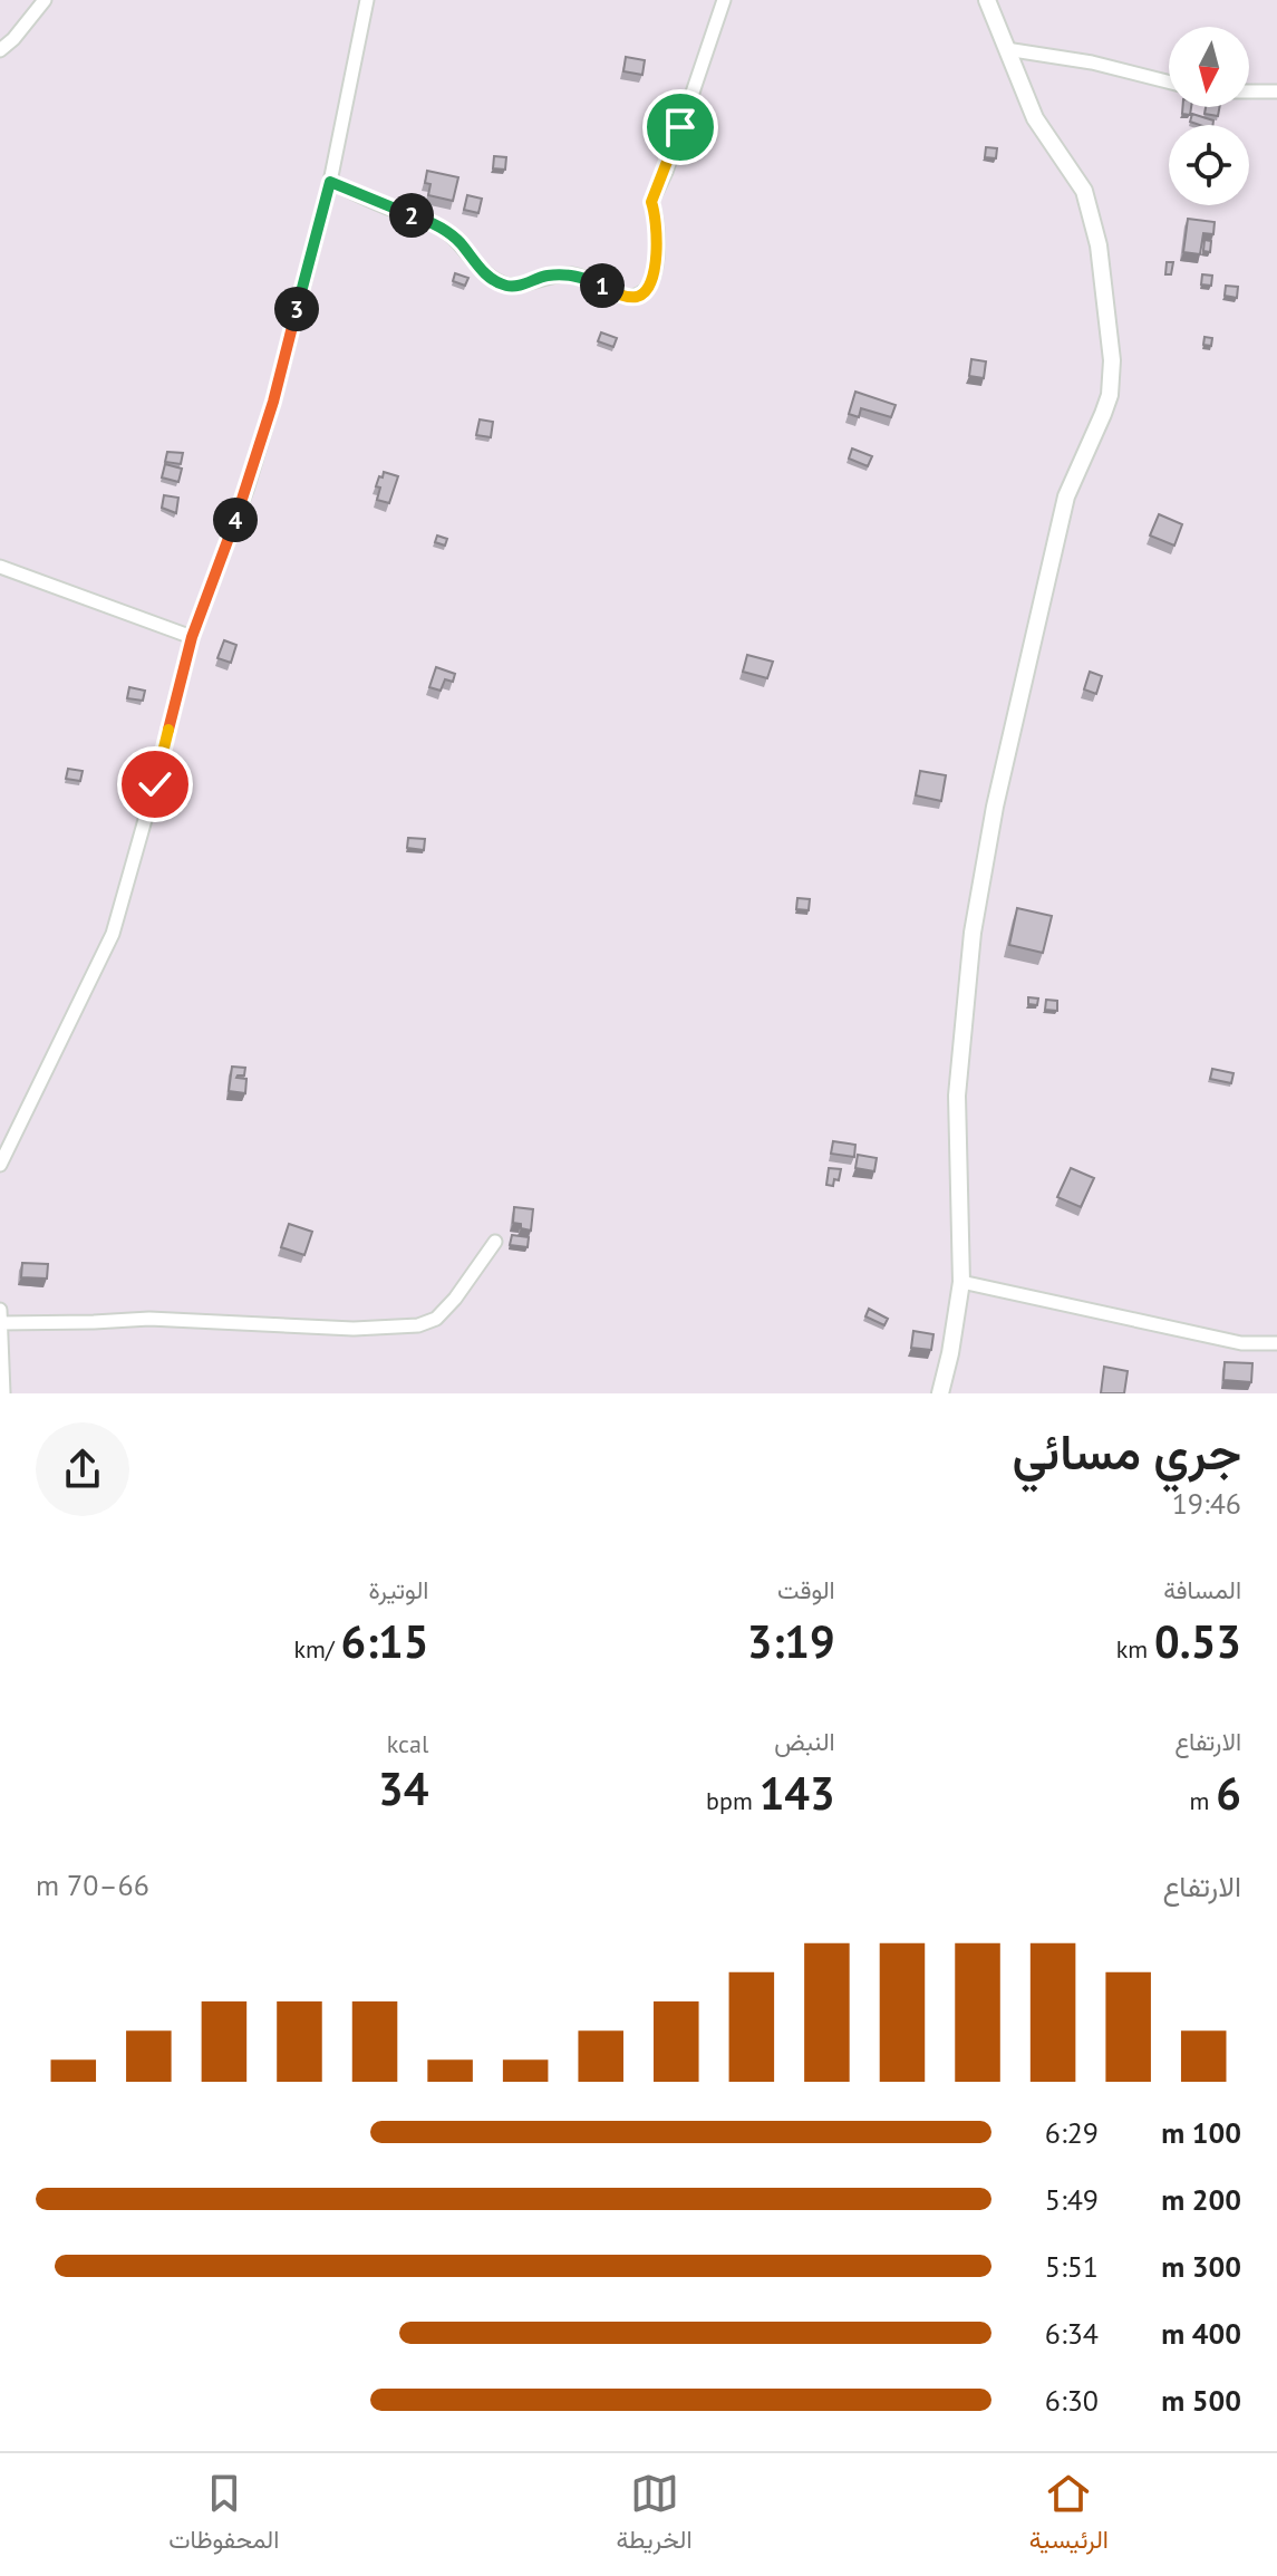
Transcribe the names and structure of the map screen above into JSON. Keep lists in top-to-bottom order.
{
  "north": "bottom",
  "page": {
    "pins": [
      "2",
      "1",
      "3",
      "4"
    ],
    "heading": ["جري مسائي", "19:46"],
    "stats": [
      ["المسافة", "0.53 km"],
      ["الوقت", "3:19"],
      ["الوتيرة", "6:15 /km"],
      ["الارتفاع", "6 m"],
      ["النبض", "143 bpm"],
      ["kcal", "34"]
    ],
    "chart": ["الارتفاع", "66–70 m"],
    "list": [
      {
        "name": "100 m",
        "note": "6:29"
      },
      {
        "name": "200 m",
        "note": "5:49"
      },
      {
        "name": "300 m",
        "note": "5:51"
      },
      {
        "name": "400 m",
        "note": "6:34"
      },
      {
        "name": "500 m",
        "note": "6:30"
      }
    ],
    "tabs": ["الرئيسية", "الخريطة", "المحفوظات"]
  }
}
